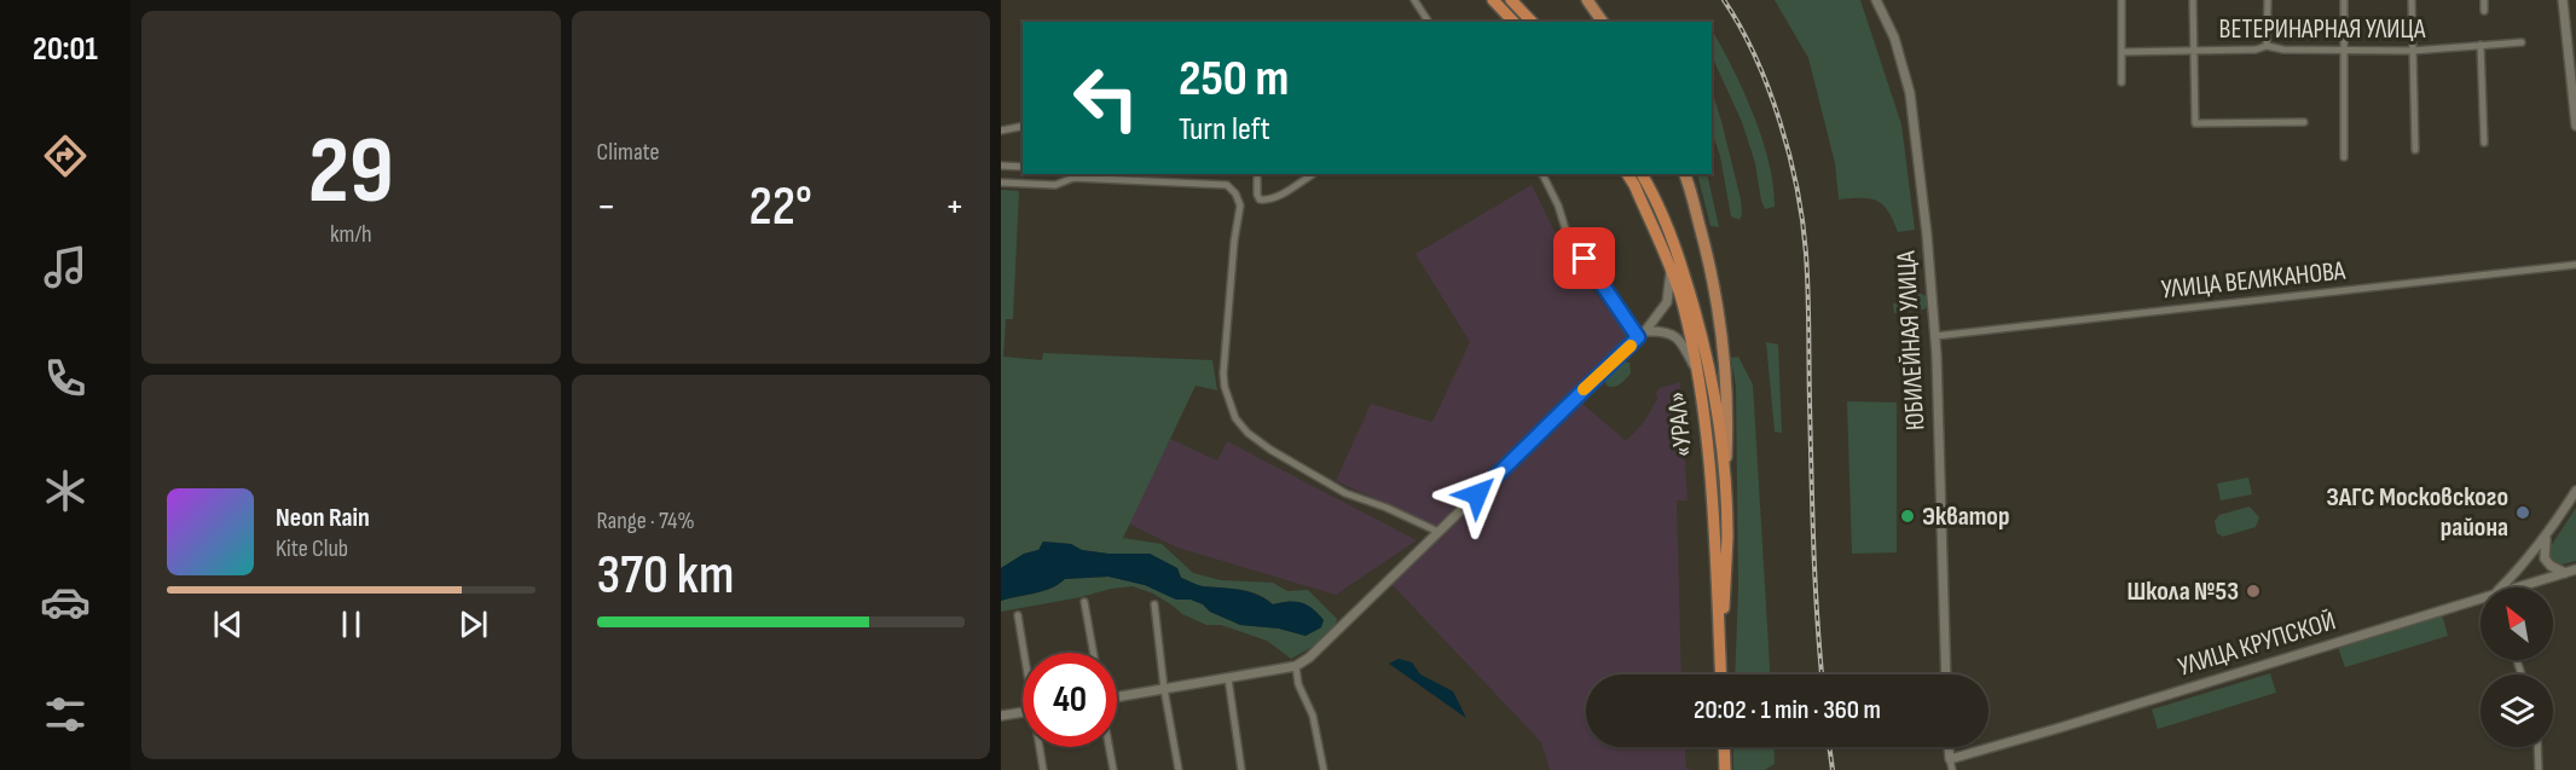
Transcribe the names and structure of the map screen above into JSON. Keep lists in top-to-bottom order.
{
  "streets": {
    "highway": ["«УРАЛ»"],
    "street": [
      "ВЕТЕРИНАРНАЯ УЛИЦА",
      "УЛИЦА ВЕЛИКАНОВА",
      "ЮБИЛЕЙНАЯ УЛИЦА",
      "УЛИЦА КРУПСКОЙ"
    ]
  },
  "crossings": [
    ["УЛИЦА ВЕЛИКАНОВА", "ЮБИЛЕЙНАЯ УЛИЦА"]
  ],
  "places": ["ЗАГС Московского района", "Экватор", "Школа №53"],
  "north": "top left",
  "page": {
    "tabs": "20:01",
    "tile": [
      ["29", "km/h"],
      "Climate",
      ["Range · 74%", "370 km"]
    ],
    "turn": ["250 m", "Turn left"],
    "heat": ["−", "22°", "+"],
    "song": ["Neon Rain", "Kite Club"],
    "limit": "40",
    "trip": "20:02 · 1 min · 360 m"
  }
}
